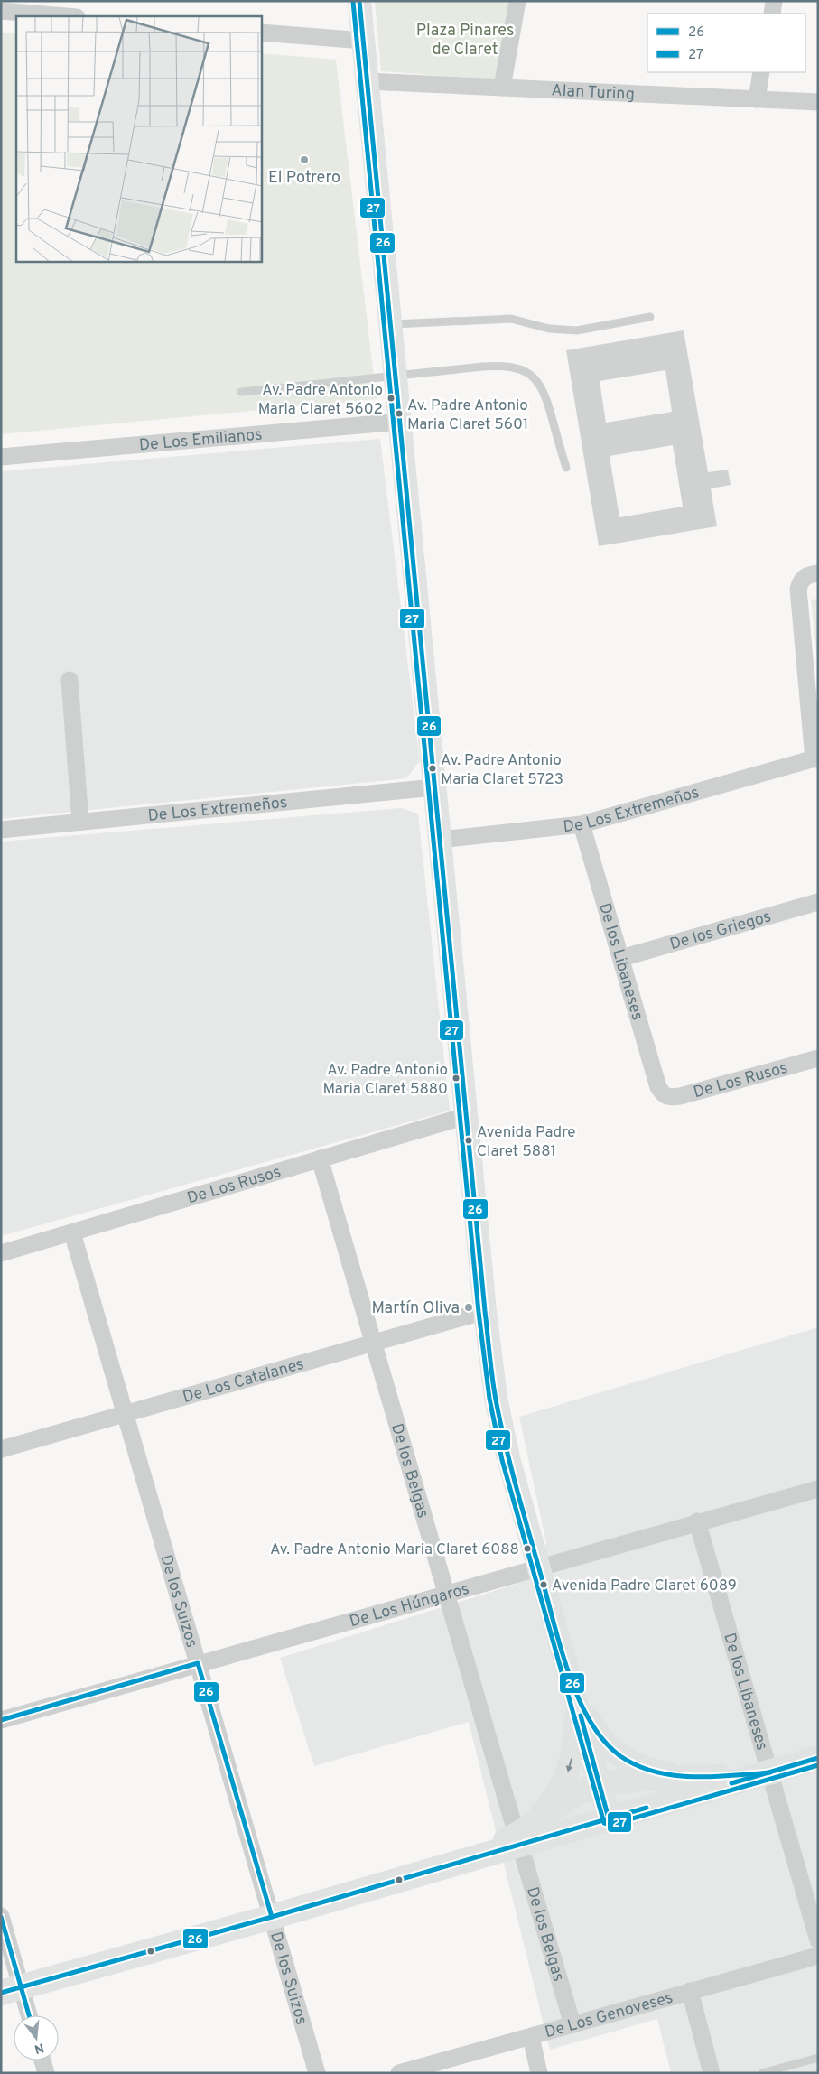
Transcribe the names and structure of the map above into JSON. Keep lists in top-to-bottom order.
{
  "streets": {
    "street": [
      "Alan Turing",
      "De Los Emilianos",
      "De Los Extremeños",
      "De los Griegos",
      "De los Libaneses",
      "De Los Rusos",
      "De Los Catalanes",
      "De los Belgas",
      "De los Suizos",
      "De Los Húngaros",
      "De Los Genoveses"
    ]
  },
  "crossings": [
    ["De Los Extremeños", "De los Libaneses"],
    ["De los Griegos", "De los Libaneses"],
    ["De los Libaneses", "De Los Rusos"],
    ["De los Libaneses", "De Los Húngaros"],
    ["De Los Rusos", "De los Belgas"],
    ["De Los Rusos", "De los Suizos"],
    ["De Los Catalanes", "De los Belgas"],
    ["De Los Catalanes", "De los Suizos"],
    ["De los Belgas", "De Los Húngaros"],
    ["De los Belgas", "De Los Genoveses"],
    ["De los Suizos", "De Los Húngaros"]
  ],
  "parks": ["Plaza Pinares de Claret"],
  "places": [
    "El Potrero",
    "Av. Padre Antonio Maria Claret 5602",
    "Av. Padre Antonio Maria Claret 5601",
    "Av. Padre Antonio Maria Claret 5723",
    "Av. Padre Antonio Maria Claret 5880",
    "Avenida Padre Claret 5881",
    "Martín Oliva",
    "Av. Padre Antonio Maria Claret 6088",
    "Avenida Padre Claret 6089"
  ],
  "lines": ["transit line 26", "transit line 27"],
  "legend": ["26", "27"],
  "north": "bottom"
}
